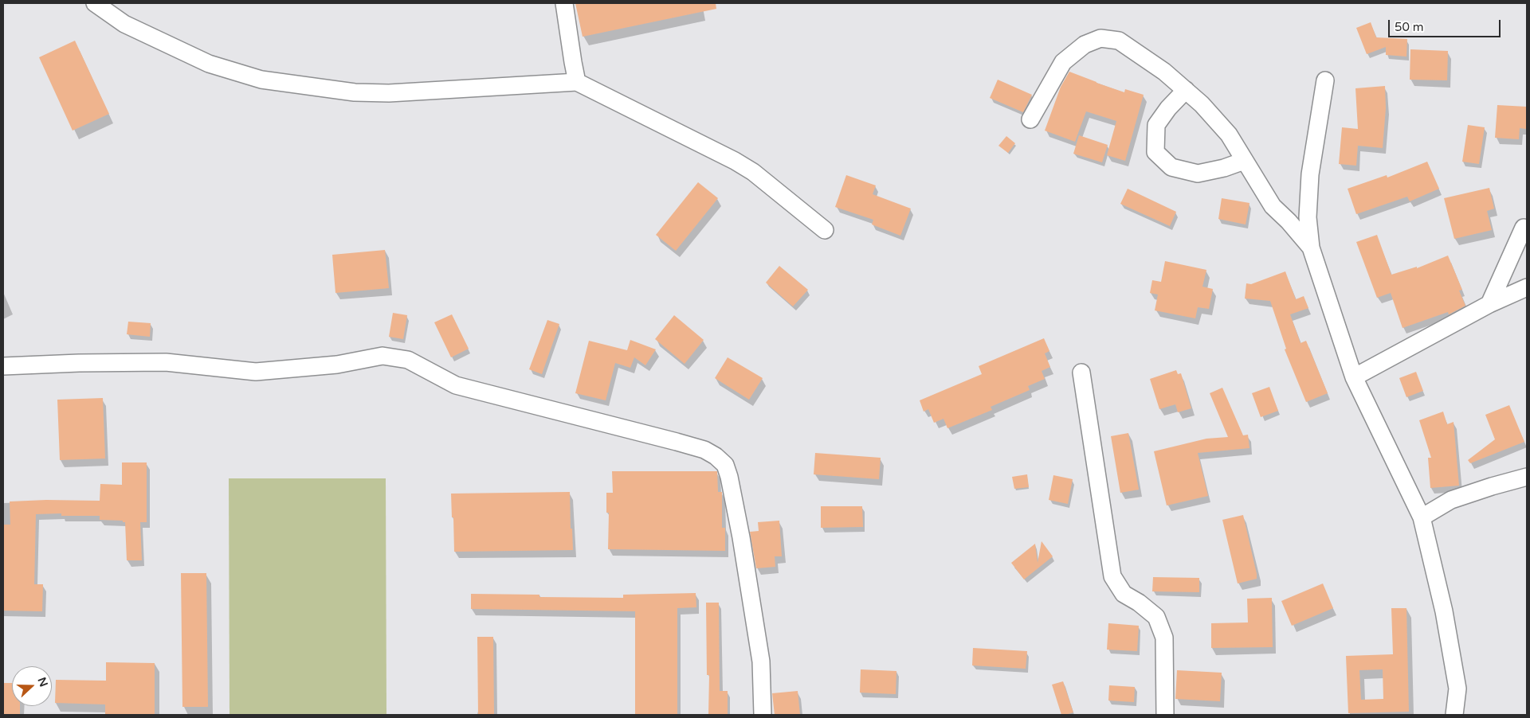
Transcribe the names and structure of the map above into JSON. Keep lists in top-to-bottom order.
{
  "scale_bar": "50 m",
  "north": "right"
}
